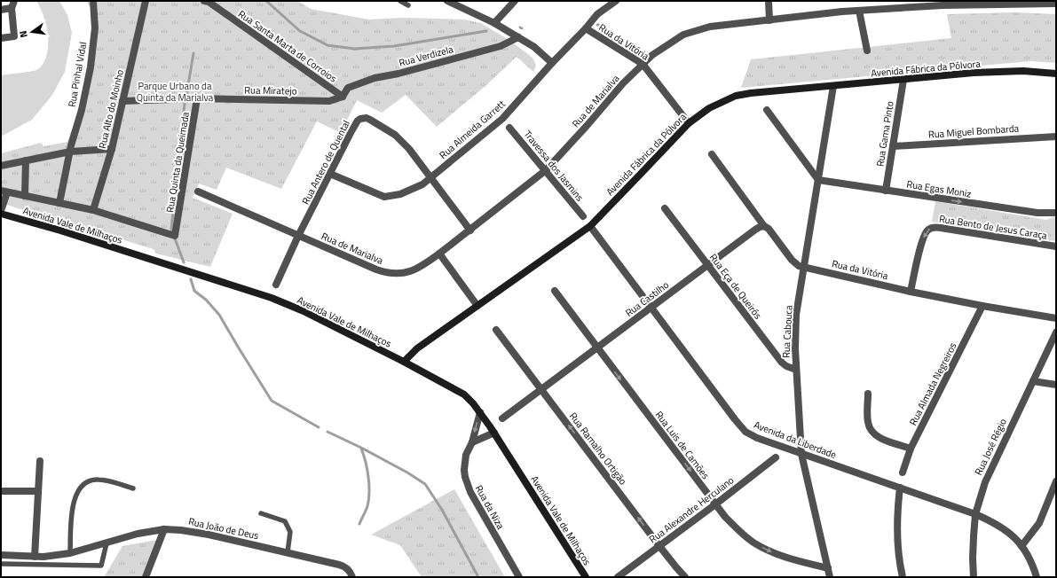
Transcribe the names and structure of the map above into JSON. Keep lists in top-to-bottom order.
{
  "streets": {
    "street": [
      "Rua da Vitória",
      "Rua Santa Marta de Corroios",
      "Rua Verdizela",
      "Avenida Fábrica da Pólvora",
      "Rua Pinhal Vidal",
      "Rua Miratejo",
      "Rua de Marialva",
      "Rua Alto do Moinho",
      "Rua Almeida Garrett",
      "Rua Miguel Bombarda",
      "Rua Gama Pinto",
      "Rua Quinta da Queimada",
      "Rua Antero de Quental",
      "Travessa dos Jasmins",
      "Rua Egas Moniz",
      "Avenida Vale de Milhaços",
      "Rua Bento de Jesus Caraça",
      "Rua Eça de Queirós",
      "Rua Castilho",
      "Rua Cabouca",
      "Rua Almada Negreiros",
      "Avenida da Liberdade",
      "Rua Luis de Camões",
      "Rua José Régio",
      "Rua Ramalho Ortigão",
      "Rua da Niza",
      "Rua Alexandre Herculano",
      "Rua João de Deus"
    ]
  },
  "crossings": [
    ["Rua da Vitória", "Avenida Fábrica da Pólvora"],
    ["Rua da Vitória", "Rua de Marialva"],
    ["Rua da Vitória", "Rua Almeida Garrett"],
    ["Rua da Vitória", "Rua Bento de Jesus Caraça"],
    ["Rua da Vitória", "Rua Castilho"],
    ["Rua da Vitória", "Rua Cabouca"],
    ["Rua da Vitória", "Rua Almada Negreiros"],
    ["Rua Santa Marta de Corroios", "Rua Verdizela"],
    ["Rua Santa Marta de Corroios", "Rua Miratejo"],
    ["Rua Verdizela", "Rua Miratejo"],
    ["Avenida Fábrica da Pólvora", "Rua Gama Pinto"],
    ["Avenida Fábrica da Pólvora", "Avenida Vale de Milhaços"],
    ["Avenida Fábrica da Pólvora", "Rua Cabouca"],
    ["Avenida Fábrica da Pólvora", "Avenida da Liberdade"],
    ["Rua Miratejo", "Rua Alto do Moinho"],
    ["Rua Miratejo", "Rua Quinta da Queimada"],
    ["Rua de Marialva", "Rua Antero de Quental"],
    ["Rua de Marialva", "Travessa dos Jasmins"],
    ["Rua Alto do Moinho", "Rua Quinta da Queimada"],
    ["Rua Almeida Garrett", "Rua Antero de Quental"],
    ["Rua Miguel Bombarda", "Rua Gama Pinto"],
    ["Rua Gama Pinto", "Rua Egas Moniz"],
    ["Rua Egas Moniz", "Rua Cabouca"],
    ["Avenida Vale de Milhaços", "Rua da Niza"],
    ["Rua Eça de Queirós", "Rua Castilho"],
    ["Rua Eça de Queirós", "Rua Cabouca"],
    ["Rua Castilho", "Avenida da Liberdade"],
    ["Rua Castilho", "Rua Luis de Camões"],
    ["Rua Castilho", "Rua Ramalho Ortigão"],
    ["Rua Cabouca", "Avenida da Liberdade"],
    ["Rua Cabouca", "Rua Luis de Camões"],
    ["Avenida da Liberdade", "Rua José Régio"],
    ["Rua Luis de Camões", "Rua Alexandre Herculano"],
    ["Rua Ramalho Ortigão", "Rua Alexandre Herculano"]
  ],
  "one_way": ["Rua Egas Moniz", "Rua Luis de Camões", "Rua Ramalho Ortigão"],
  "parks": ["Parque Urbano da Quinta da Marialva"],
  "north": "left"
}
